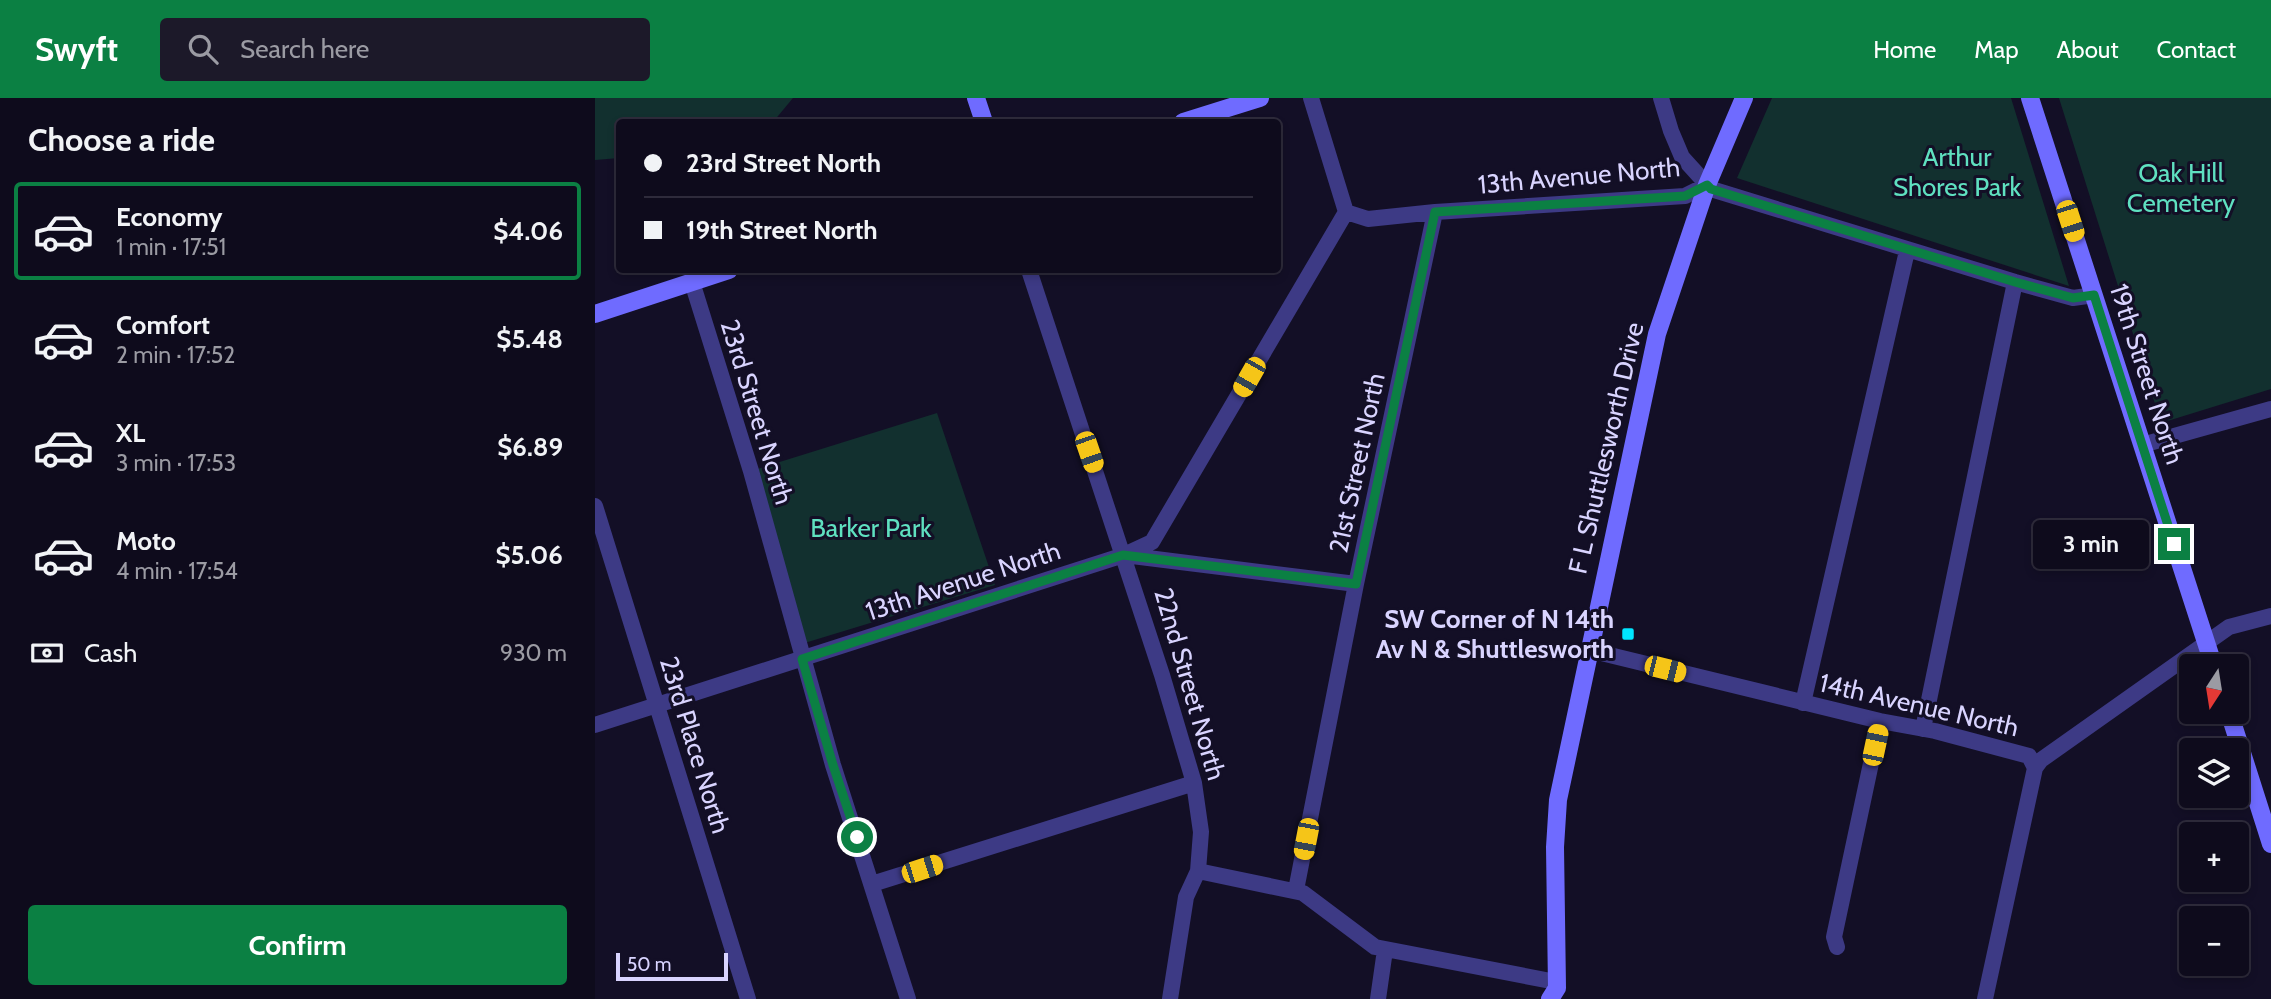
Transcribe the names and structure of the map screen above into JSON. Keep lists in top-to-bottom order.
{
  "streets": {
    "street": [
      "13th Avenue North",
      "19th Street North",
      "23rd Street North",
      "F L Shuttlesworth Drive",
      "21st Street North",
      "22nd Street North",
      "14th Avenue North",
      "23rd Place North"
    ]
  },
  "crossings": [
    ["13th Avenue North", "19th Street North"],
    ["13th Avenue North", "23rd Street North"],
    ["13th Avenue North", "F L Shuttlesworth Drive"],
    ["13th Avenue North", "21st Street North"],
    ["13th Avenue North", "22nd Street North"],
    ["13th Avenue North", "23rd Place North"],
    ["19th Street North", "14th Avenue North"],
    ["F L Shuttlesworth Drive", "14th Avenue North"]
  ],
  "parks": ["Arthur Shores Park", "Oak Hill Cemetery", "Barker Park"],
  "places": {
    "transit": ["SW Corner of N 14th Av N & Shuttlesworth"]
  },
  "scale_bar": "50 m",
  "north": "bottom",
  "page": {
    "header": "Swyft",
    "search": "Search here",
    "nav": [
      "Home",
      "Map",
      "About",
      "Contact"
    ],
    "heading": "Choose a ride",
    "banner": ["23rd Street North", "19th Street North"],
    "list": [
      {
        "name": "Economy",
        "note": "1 min · 17:51",
        "value": "$4.06"
      },
      {
        "name": "Comfort",
        "note": "2 min · 17:52",
        "value": "$5.48"
      },
      {
        "name": "XL",
        "note": "3 min · 17:53",
        "value": "$6.89"
      },
      {
        "name": "Moto",
        "note": "4 min · 17:54",
        "value": "$5.06"
      }
    ],
    "bubble": "3 min",
    "pay": ["Cash", "930 m"],
    "map_buttons": ["+", "−"],
    "buttons": "Confirm",
    "scale": "50 m"
  }
}
